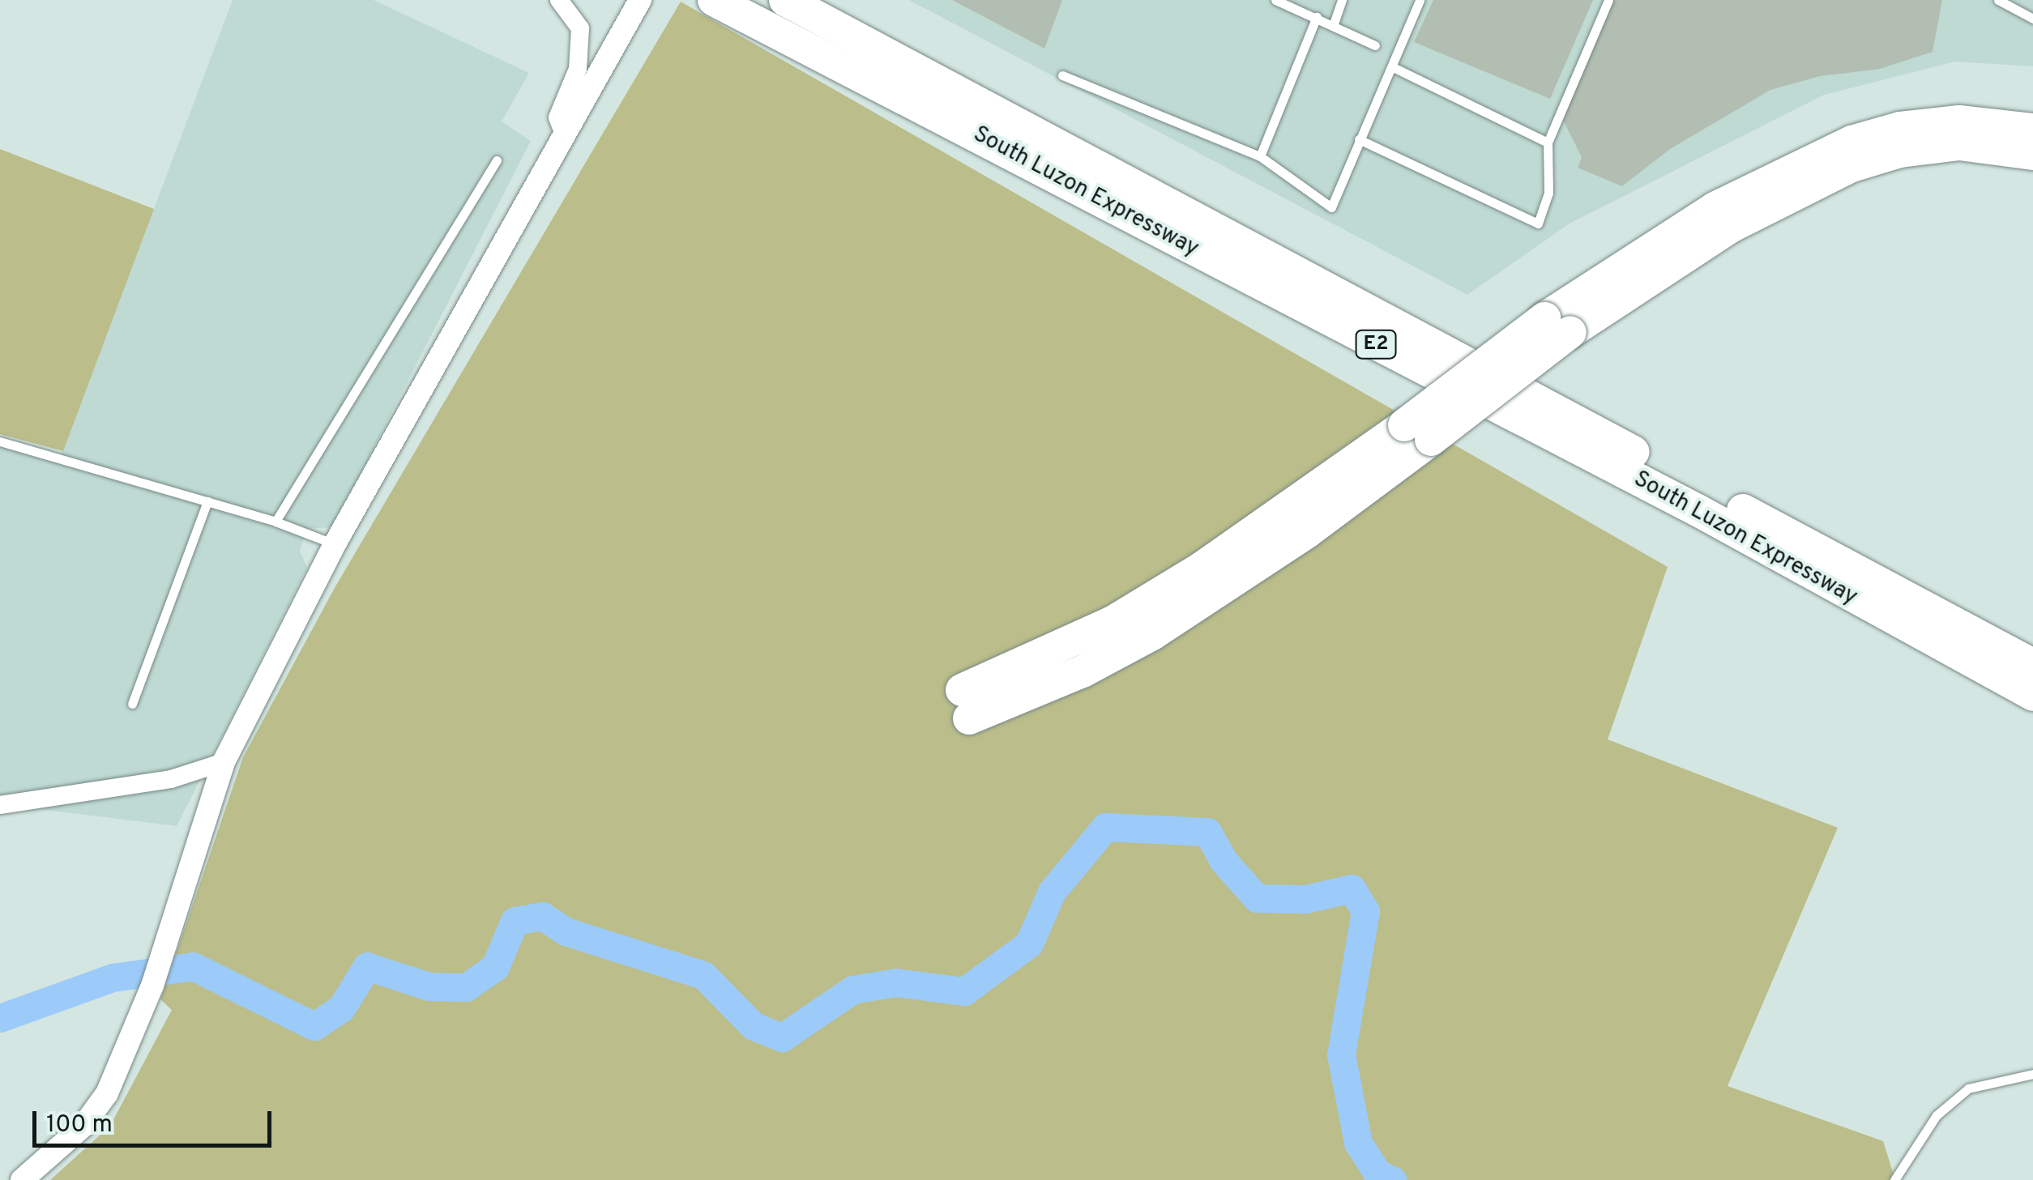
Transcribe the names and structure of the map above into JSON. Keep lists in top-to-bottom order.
{
  "streets": {
    "highway": ["South Luzon Expressway", "E2"]
  },
  "scale_bar": "100 m"
}
